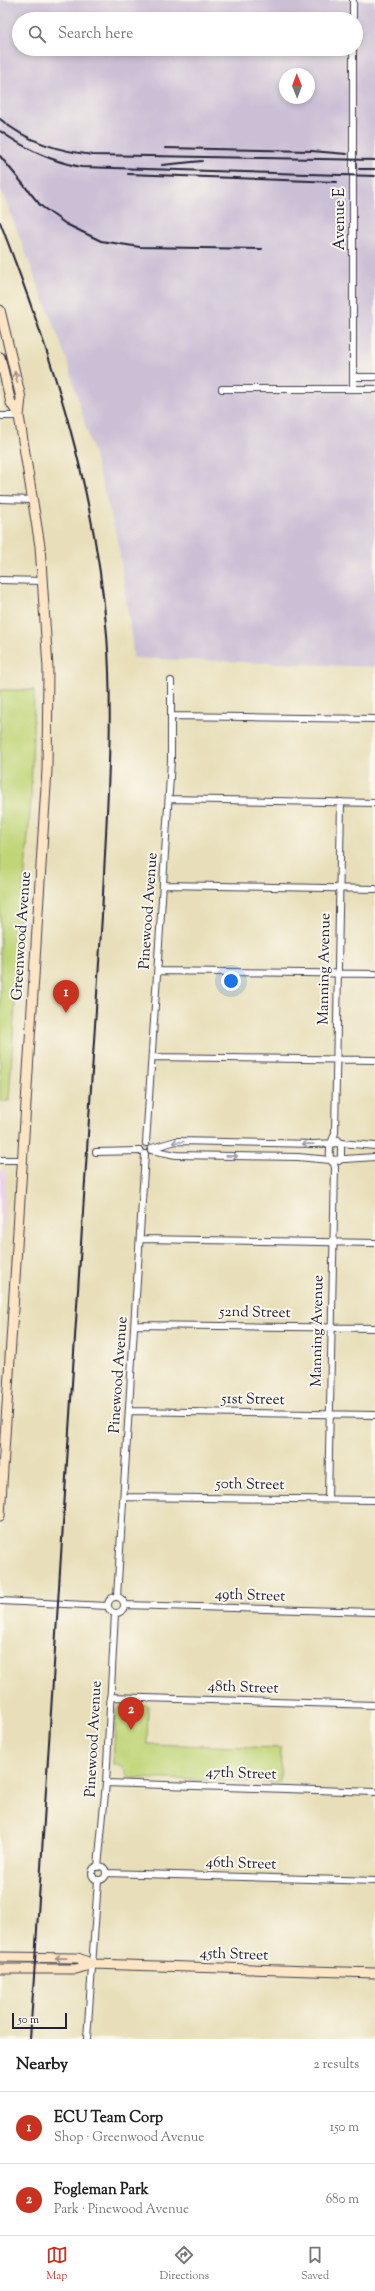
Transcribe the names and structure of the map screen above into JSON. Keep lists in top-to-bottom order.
{
  "streets": {
    "main road": ["Greenwood Avenue", "45th Street"],
    "street": [
      "Avenue E",
      "Pinewood Avenue",
      "Manning Avenue",
      "52nd Street",
      "51st Street",
      "50th Street",
      "49th Street",
      "48th Street",
      "47th Street",
      "46th Street"
    ]
  },
  "crossings": [
    ["Pinewood Avenue", "52nd Street"],
    ["Pinewood Avenue", "51st Street"],
    ["Pinewood Avenue", "50th Street"],
    ["Pinewood Avenue", "49th Street"],
    ["Pinewood Avenue", "48th Street"],
    ["Pinewood Avenue", "47th Street"],
    ["Pinewood Avenue", "46th Street"],
    ["Manning Avenue", "52nd Street"],
    ["Manning Avenue", "51st Street"],
    ["Manning Avenue", "50th Street"]
  ],
  "scale_bar": "50 m",
  "north": "top",
  "page": {
    "search": "Search here",
    "pins": ["1", "2"],
    "scale": "50 m",
    "heading": ["Nearby", "2 results"],
    "list": [
      {
        "mark": "1",
        "name": "ECU Team Corp",
        "note": "Shop · Greenwood Avenue",
        "value": "150 m"
      },
      {
        "mark": "2",
        "name": "Fogleman Park",
        "note": "Park · Pinewood Avenue",
        "value": "680 m"
      }
    ],
    "nav": ["Map", "Directions", "Saved"]
  }
}
